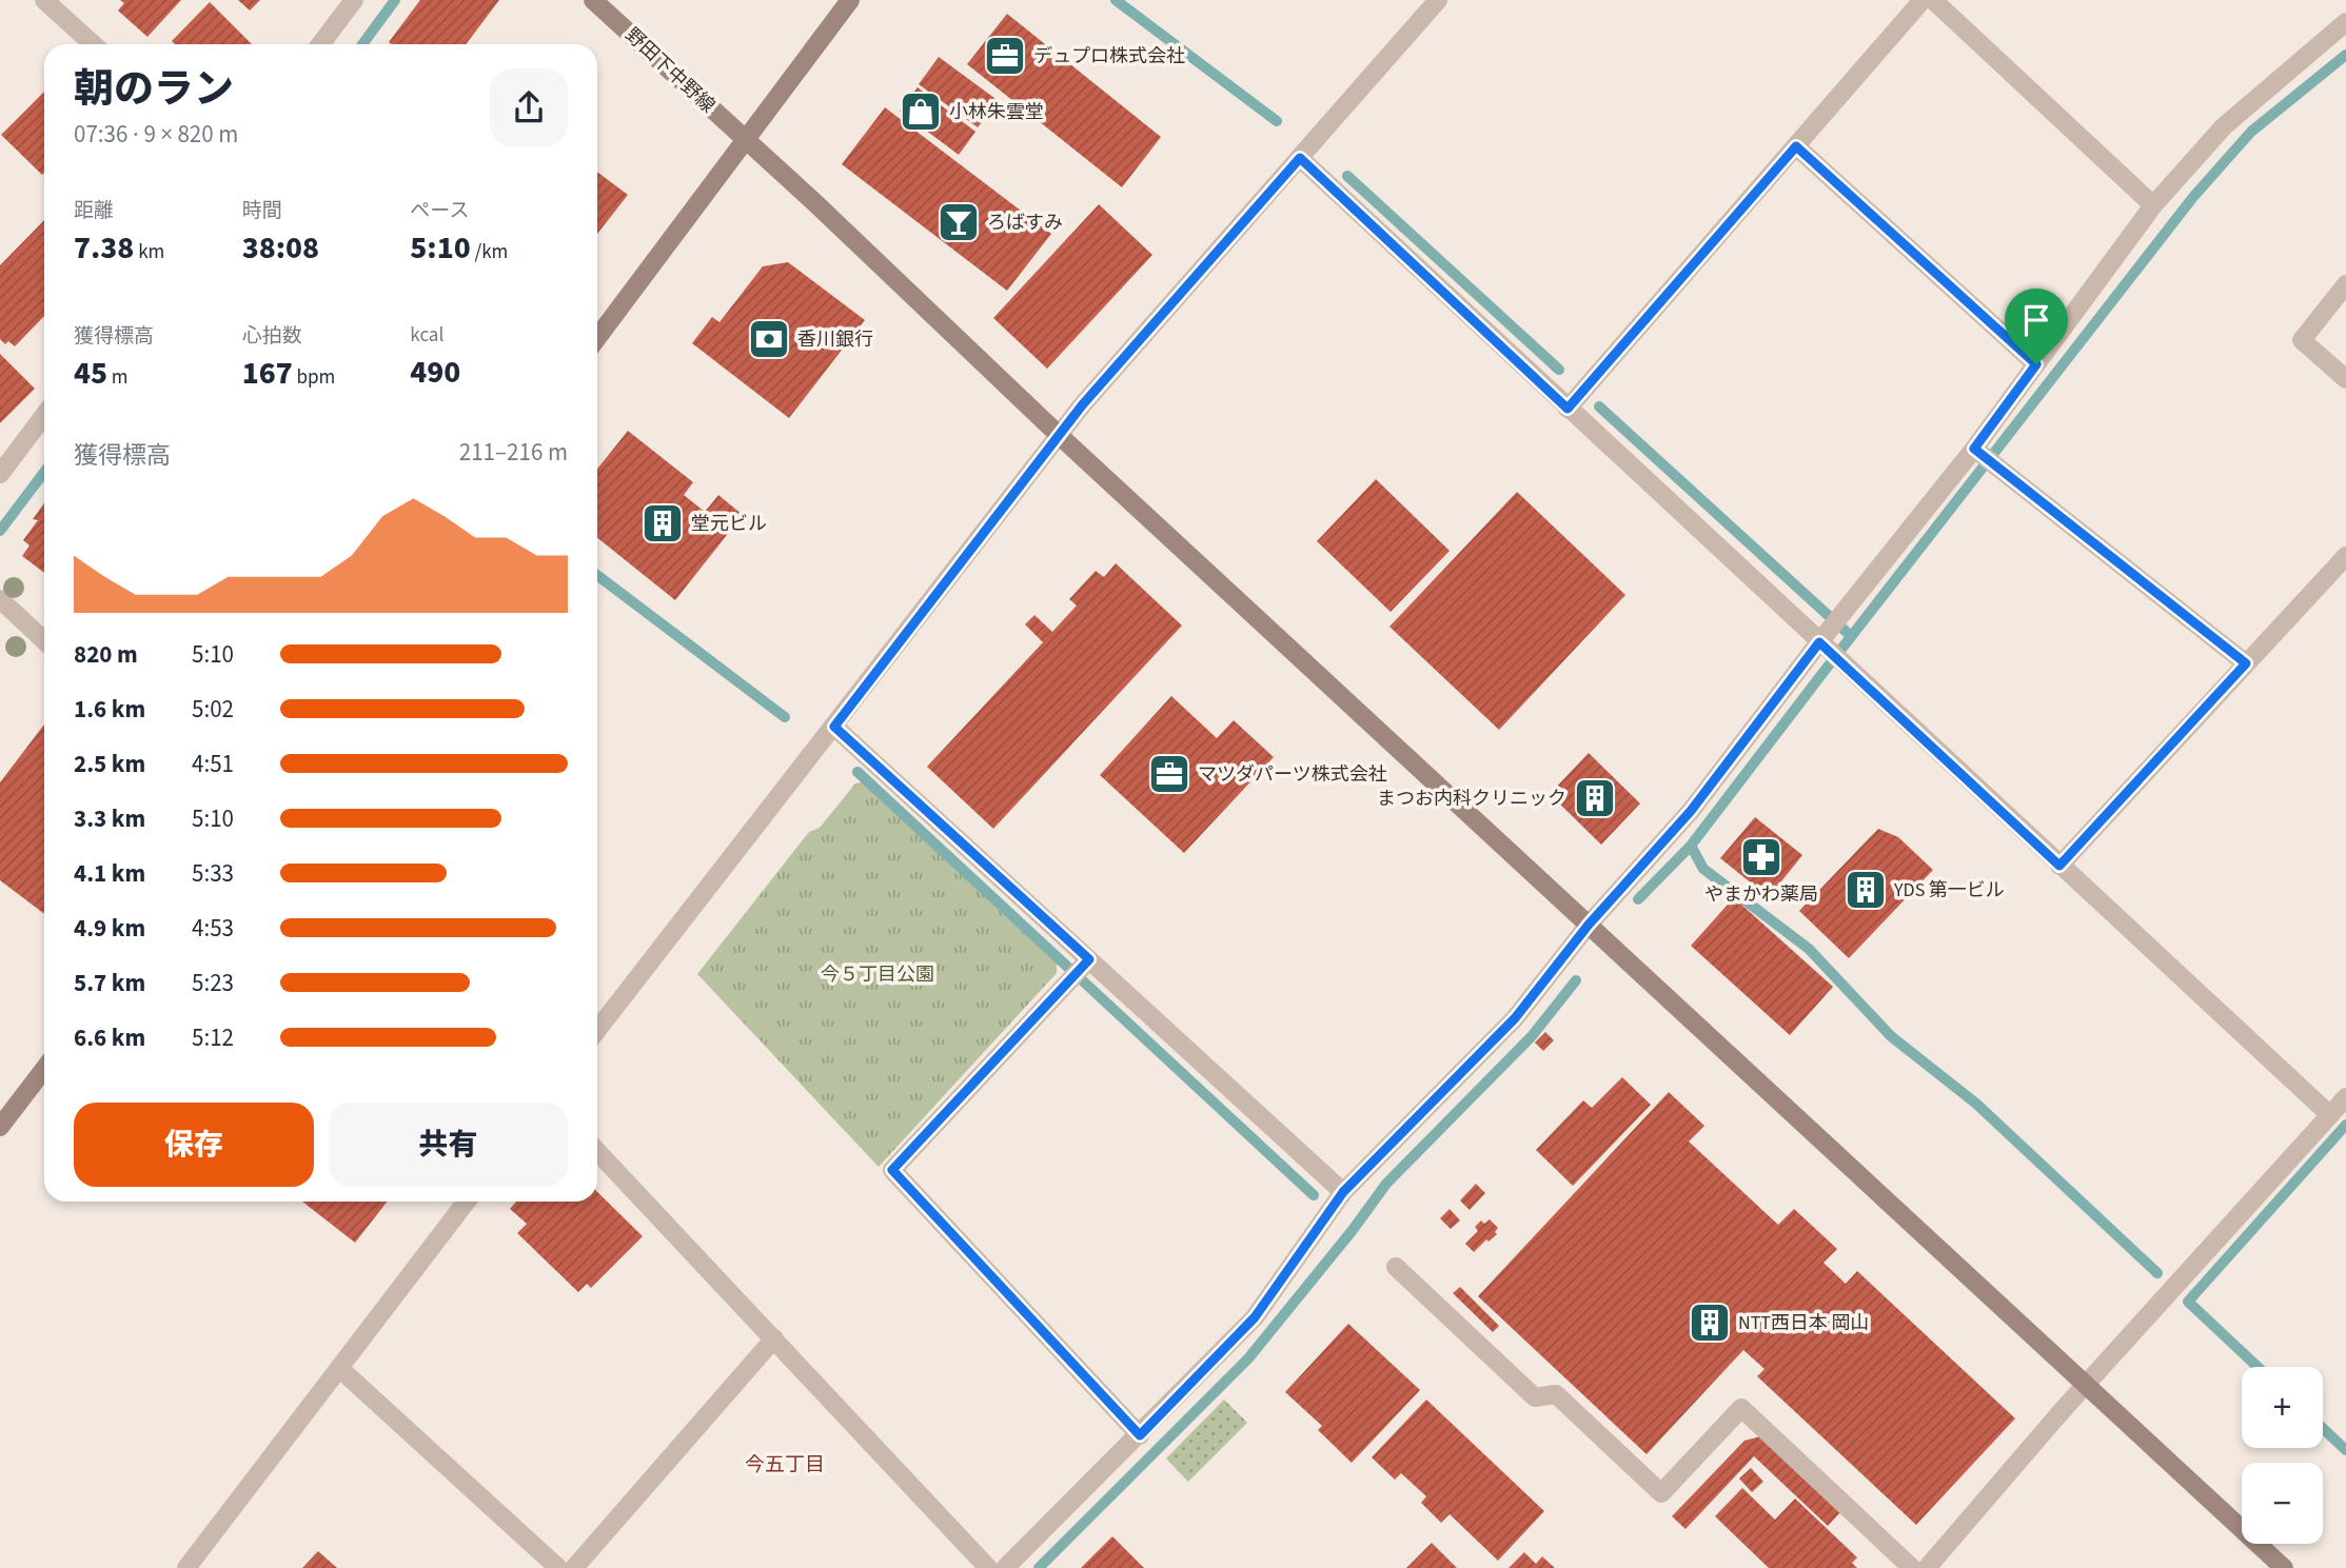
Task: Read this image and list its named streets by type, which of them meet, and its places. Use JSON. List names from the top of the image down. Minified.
{"streets":{"street":["野田下中野線"]},"districts":["今五丁目"],"parks":["今５丁目公園"],"places":{"office":["デュプロ株式会社","マツダパーツ株式会社"],"shop":["小林朱雲堂"],"bar":["ろばすみ"],"bank":["香川銀行"],"building":["堂元ビル","まつお内科クリニック","YDS 第一ビル","NTT西日本 岡山"],"pharmacy":["やまかわ薬局"]},"page":{"heading":["朝のラン","07:36 · 9 × 820 m"],"stats":[["距離","7.38 km"],["時間","38:08"],["ペース","5:10 /km"],["獲得標高","45 m"],["心拍数","167 bpm"],["kcal","490"]],"chart":["獲得標高","211–216 m"],"list":[{"name":"820 m","note":"5:10"},{"name":"1.6 km","note":"5:02"},{"name":"2.5 km","note":"4:51"},{"name":"3.3 km","note":"5:10"},{"name":"4.1 km","note":"5:33"},{"name":"4.9 km","note":"4:53"},{"name":"5.7 km","note":"5:23"},{"name":"6.6 km","note":"5:12"}],"buttons":["保存","共有"],"map_buttons":["+","−"]}}
